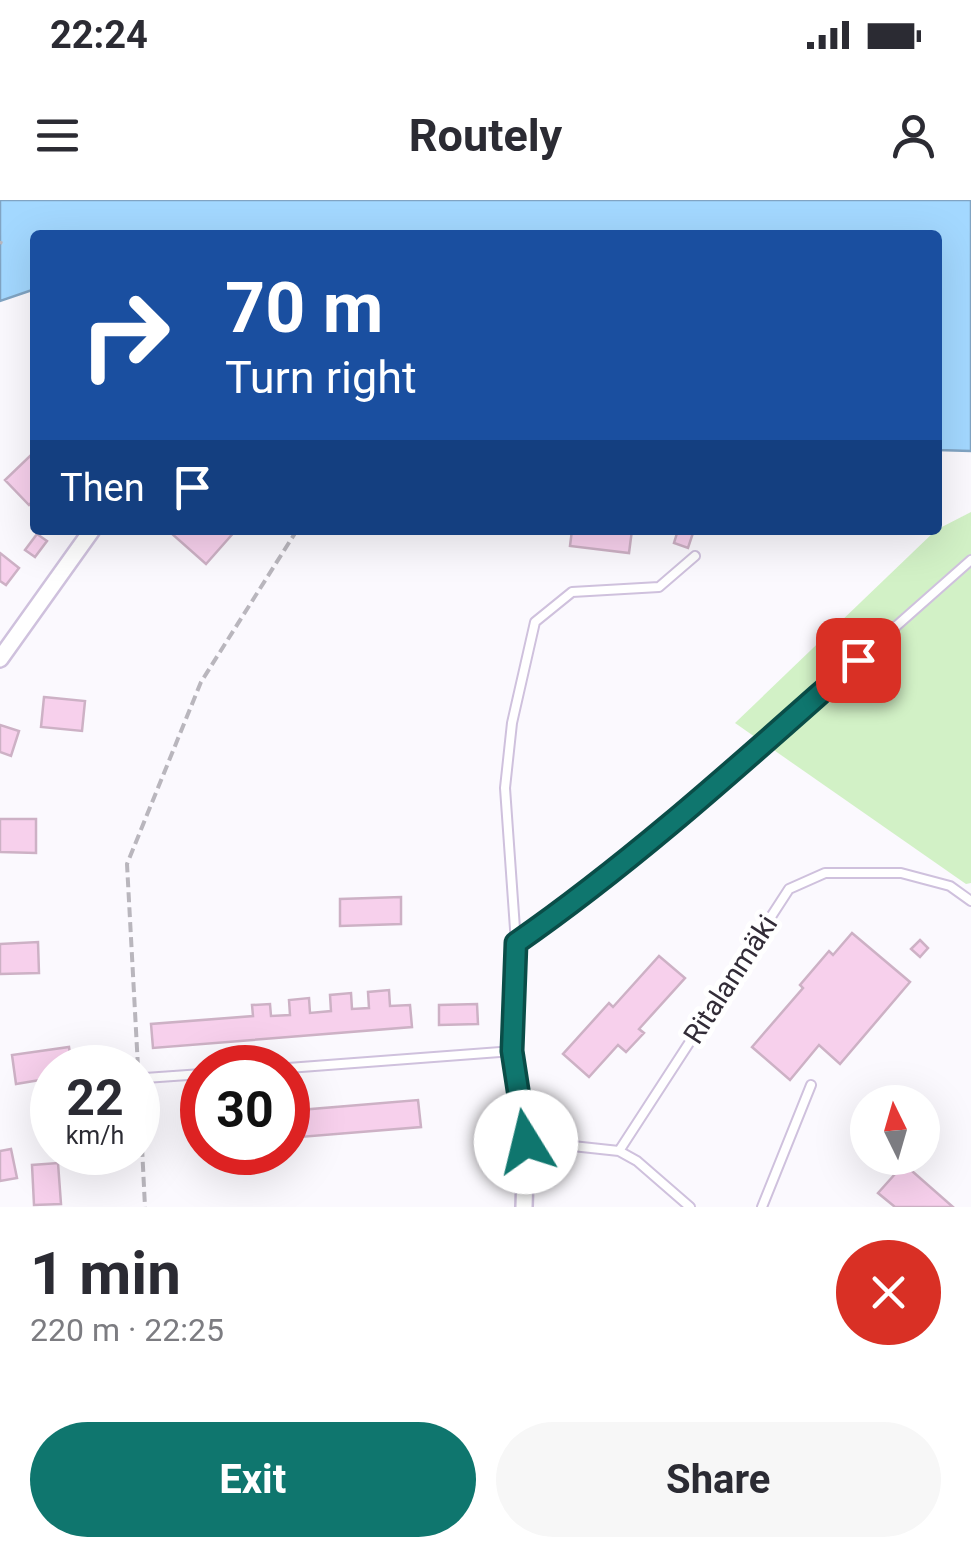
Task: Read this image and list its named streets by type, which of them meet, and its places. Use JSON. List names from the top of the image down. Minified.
{"streets":{"lane":["Ritalanmäki"]},"north":"top","page":{"status":"22:24","header":"Routely","turn":["70 m","Turn right"],"then":"Then","speed":"22 km/h","limit":"30","heading":["1 min","220 m · 22:25"],"buttons":["Exit","Share"]}}
